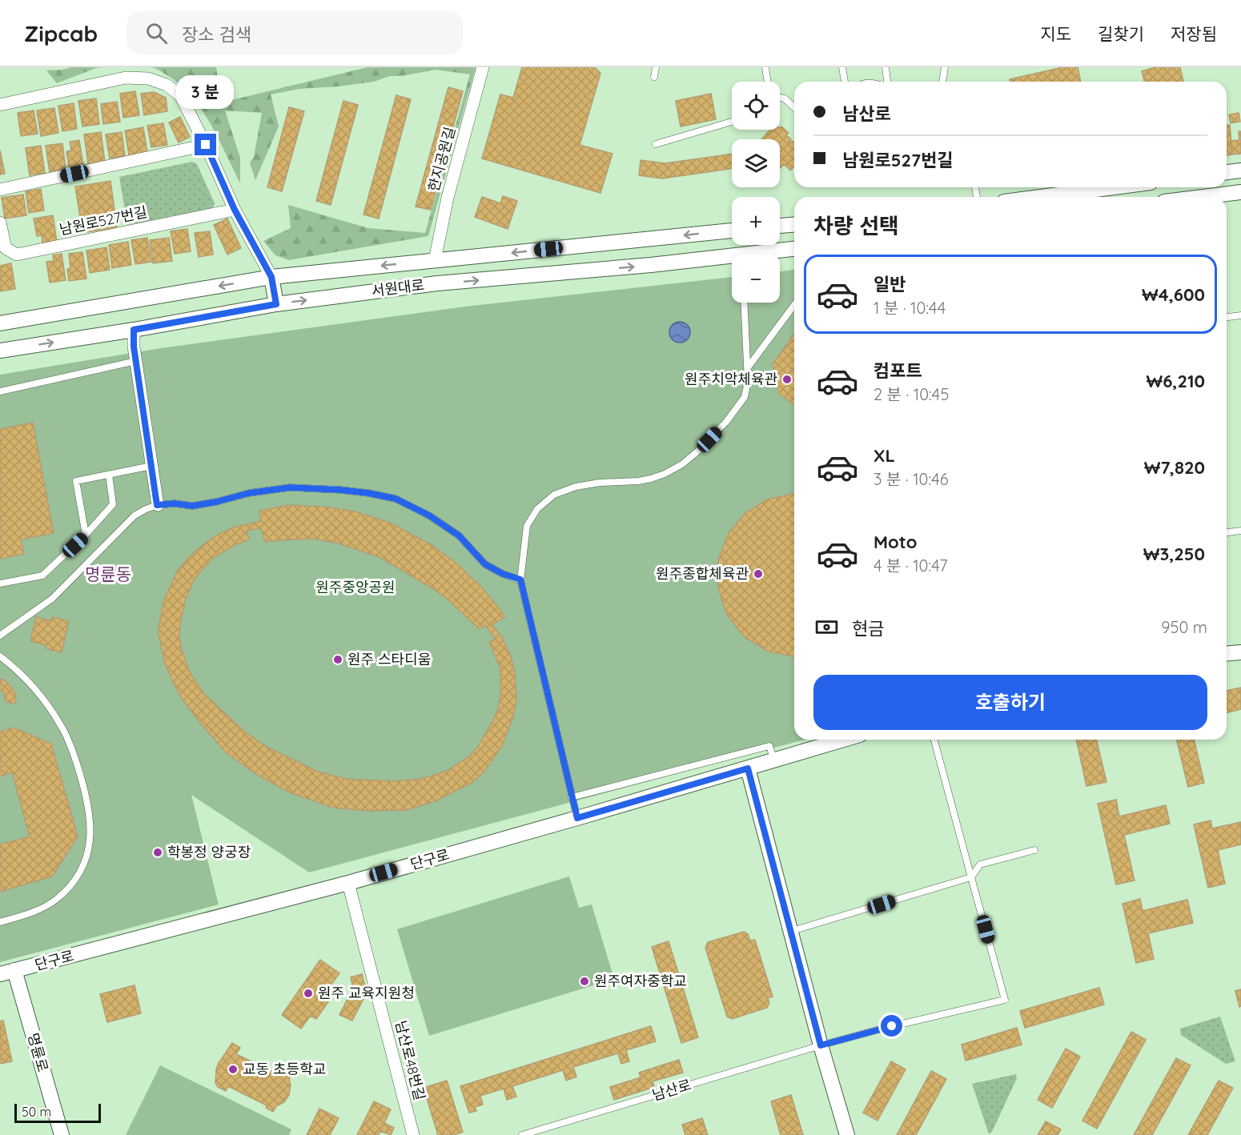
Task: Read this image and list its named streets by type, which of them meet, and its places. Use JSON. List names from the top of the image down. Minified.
{"streets":{"street":["한지공원길","남원로527번길","서원대로","단구로","명륜로","남산로48번길"],"lane":["남산로"]},"crossings":[["한지공원길","서원대로"],["단구로","명륜로"],["단구로","남산로48번길"]],"districts":["명륜동"],"parks":["원주중앙공원"],"places":["원주치악체육관","원주종합체육관","원주 스타디움","학봉정 양궁장","원주여자중학교","원주 교육지원청","교동 초등학교"],"scale_bar":"50 m","page":{"header":"Zipcab","search":"장소 검색","nav":["지도","길찾기","저장됨"],"bubble":"3 분","map_buttons":["+","−"],"banner":["남산로","남원로527번길"],"heading":"차량 선택","list":[{"name":"일반","note":"1 분 · 10:44","value":"₩4,600"},{"name":"컴포트","note":"2 분 · 10:45","value":"₩6,210"},{"name":"XL","note":"3 분 · 10:46","value":"₩7,820"},{"name":"Moto","note":"4 분 · 10:47","value":"₩3,250"}],"pay":["현금","950 m"],"buttons":"호출하기","scale":"50 m"}}
